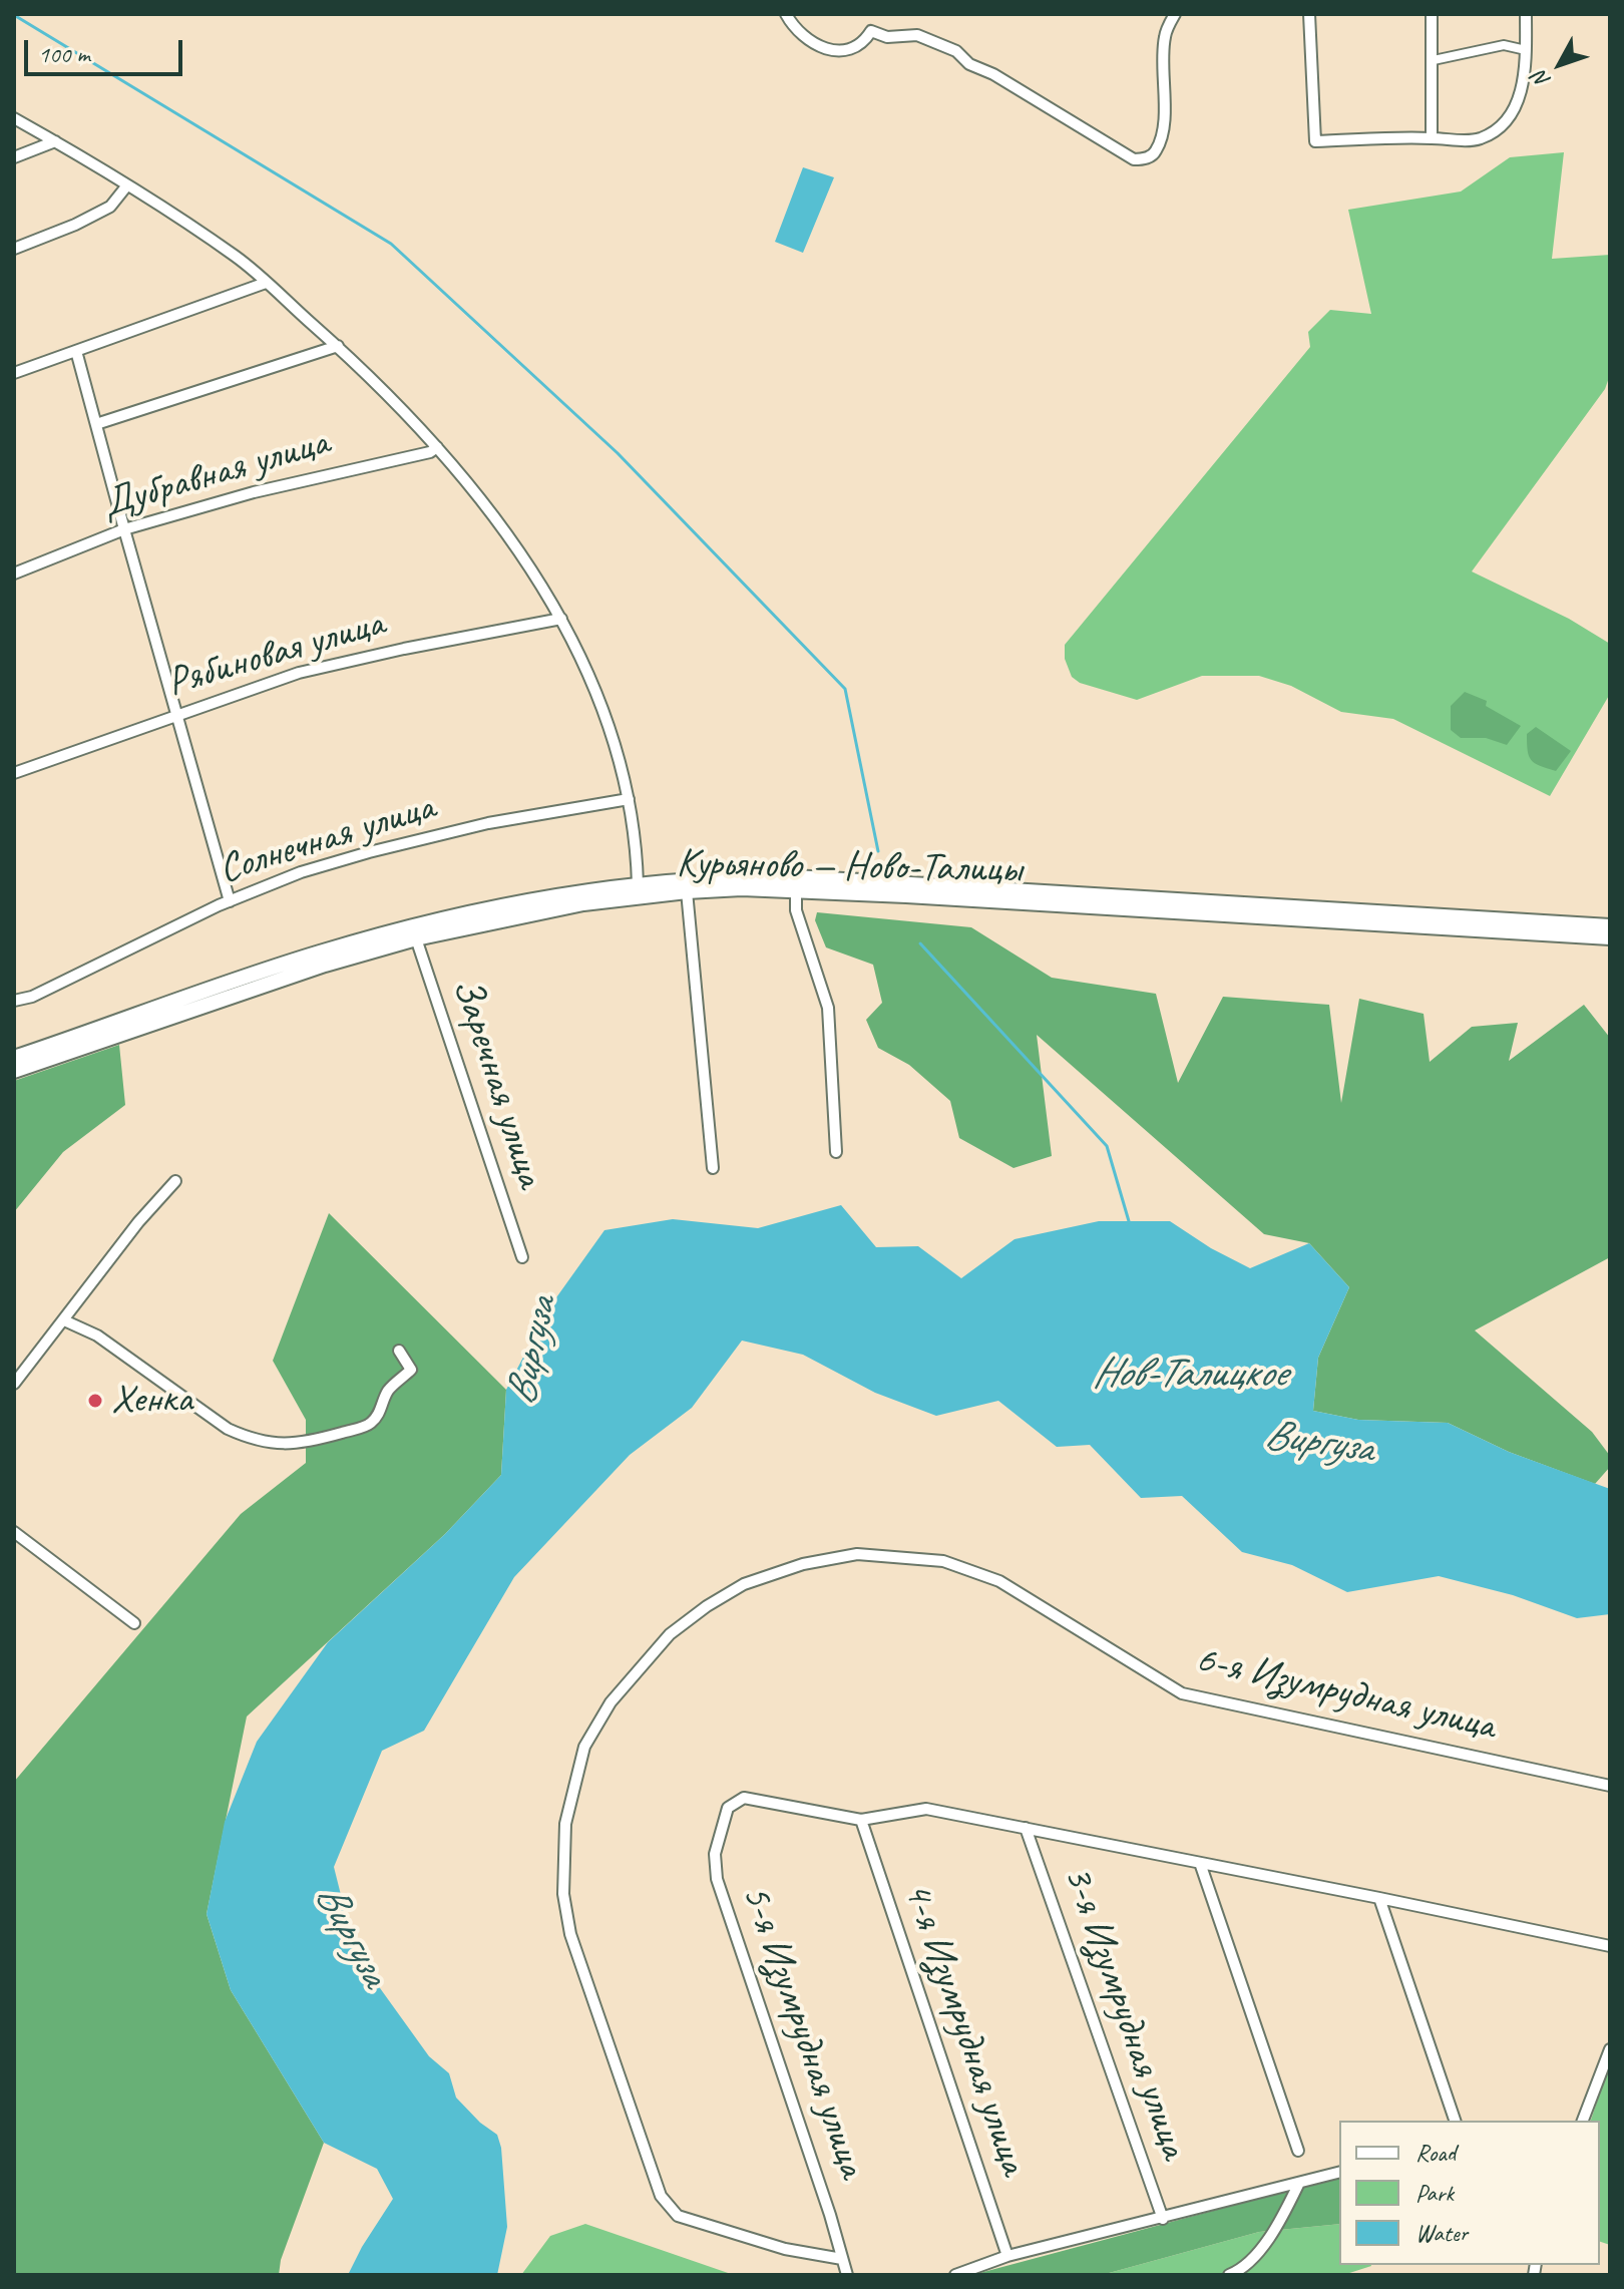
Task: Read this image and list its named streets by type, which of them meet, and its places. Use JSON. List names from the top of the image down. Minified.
{"streets":{"main road":["Курьяново — Ново-Талицы"],"street":["Дубравная улица","Рябиновая улица","Солнечная улица","Заречная улица","6-я Изумрудная улица","3-я Изумрудная улица","4-я Изумрудная улица","5-я Изумрудная улица"]},"crossings":[["Курьяново — Ново-Талицы","Заречная улица"],["6-я Изумрудная улица","5-я Изумрудная улица"],["4-я Изумрудная улица","5-я Изумрудная улица"]],"water":["Виргуза","Нов-Талицкое"],"places":["Хенка"],"legend":["Road","Park","Water"],"scale_bar":"100 m","north":"bottom left"}
